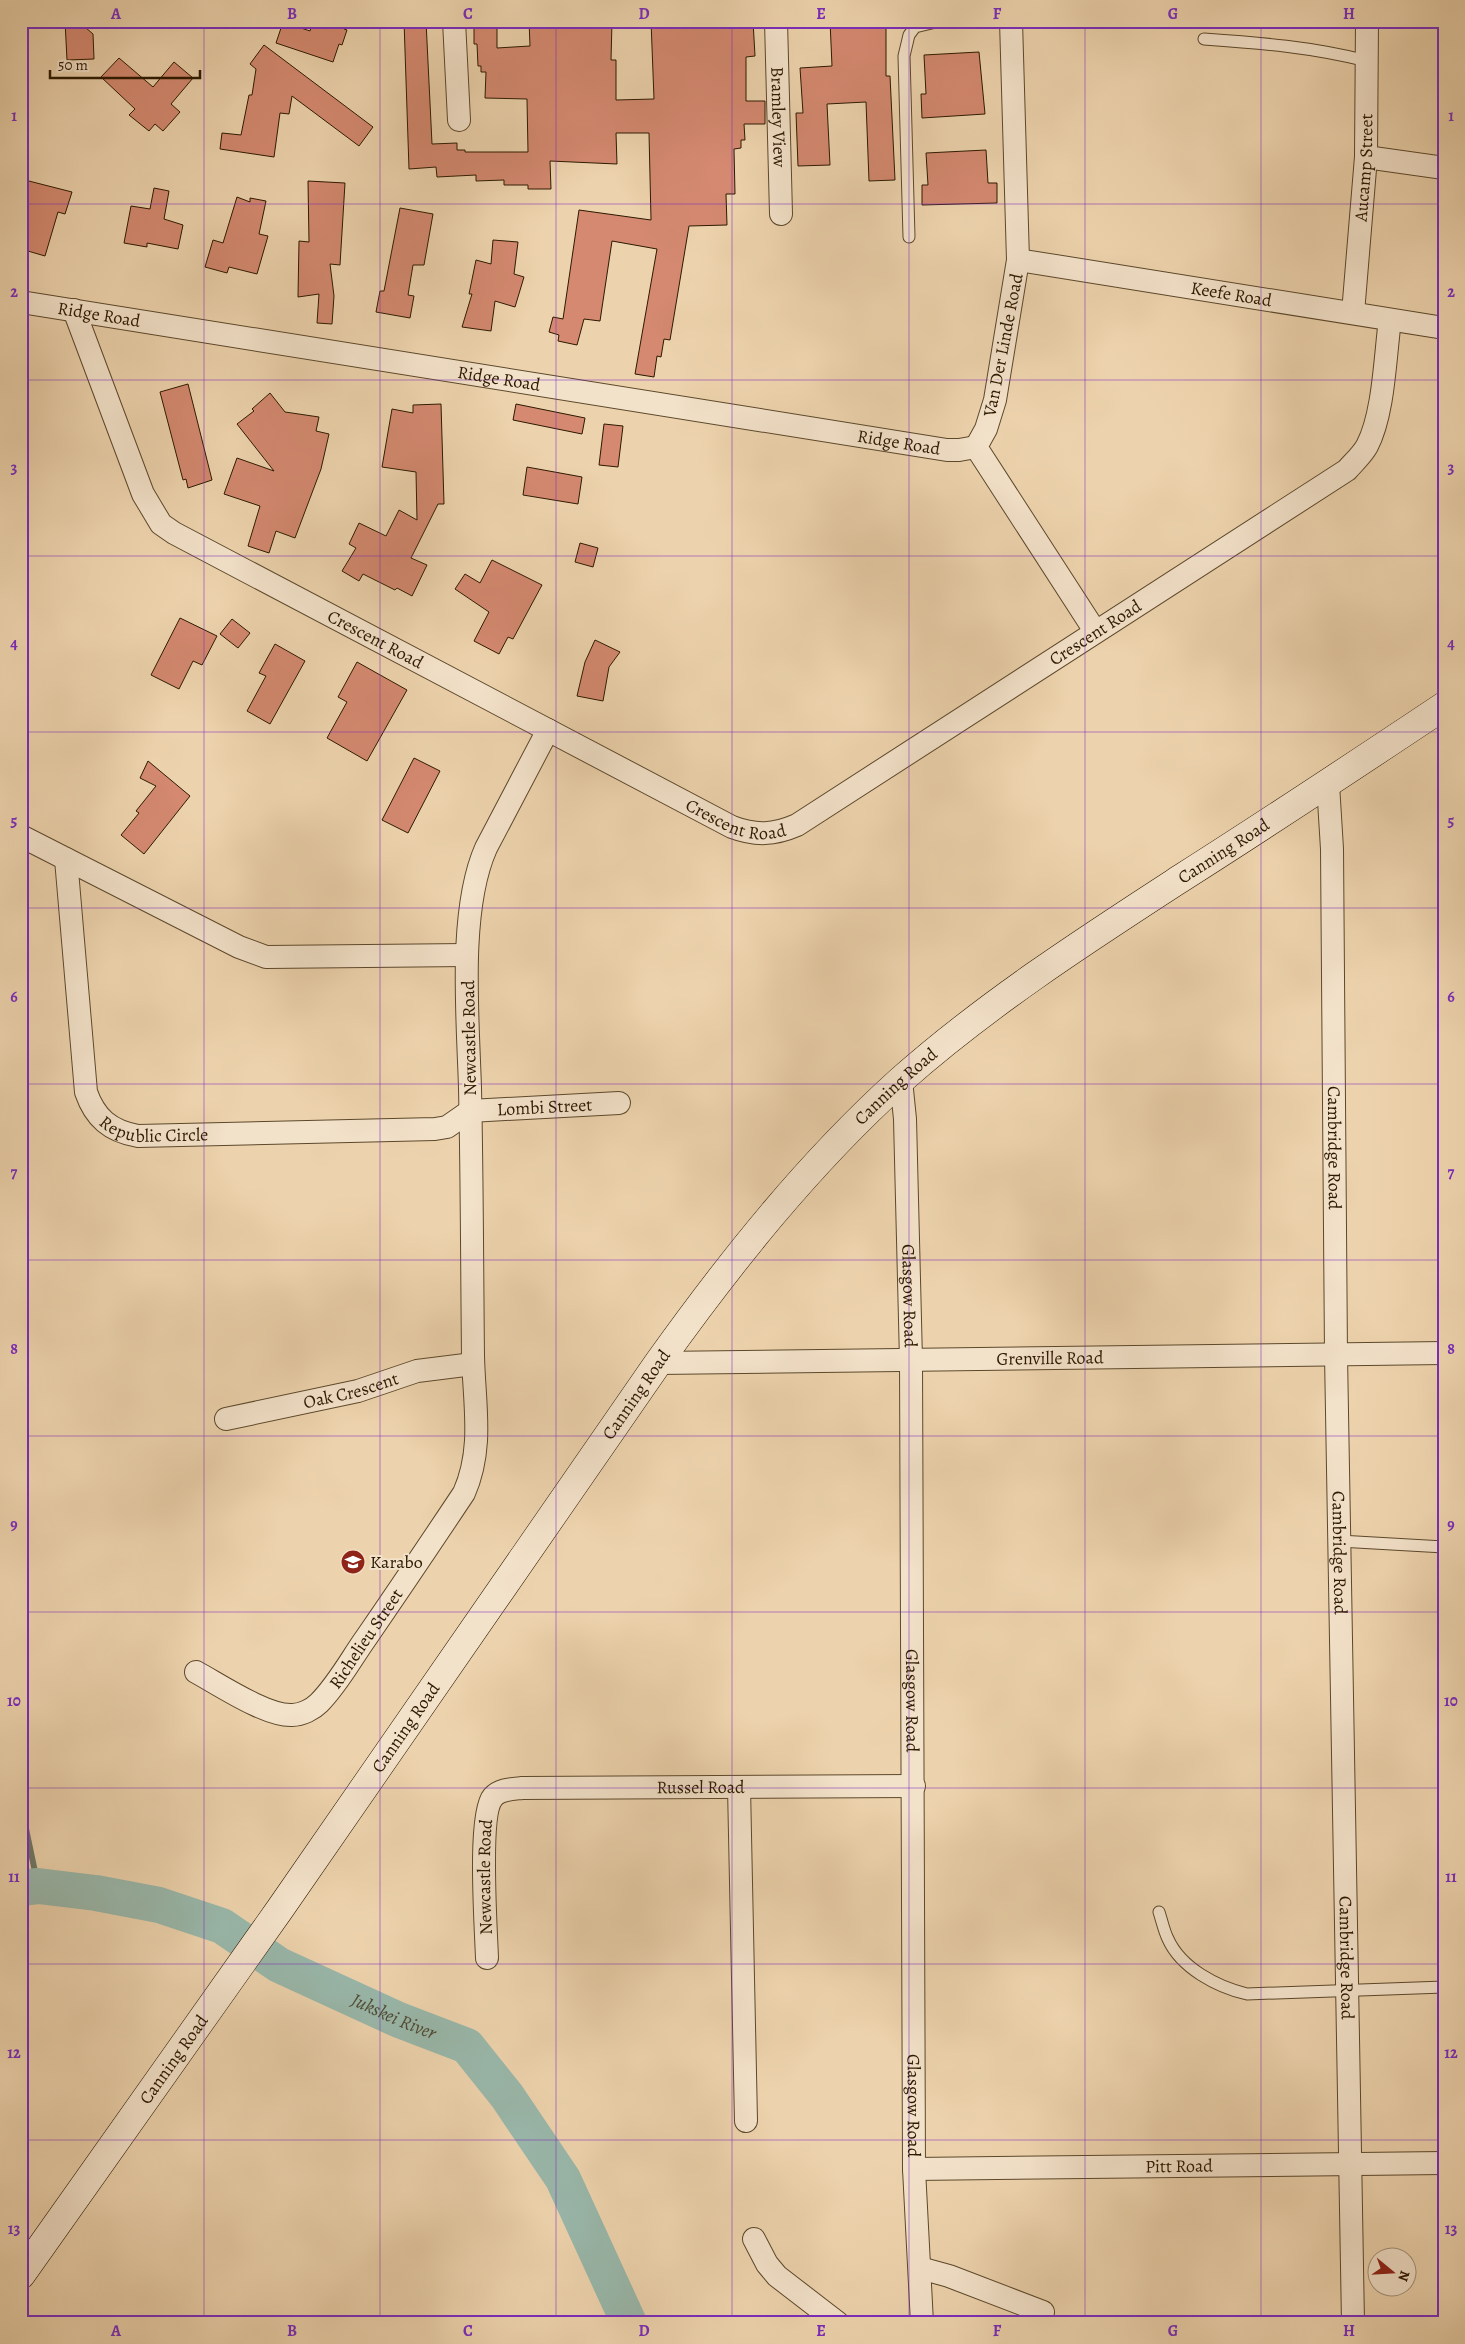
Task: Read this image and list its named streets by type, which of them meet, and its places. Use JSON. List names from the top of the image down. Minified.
{"streets":{"main road":["Canning Road"],"street":["Bramley View","Aucamp Street","Keefe Road","Ridge Road","Van Der Linde Road","Crescent Road","Newcastle Road","Lombi Street","Republic Circle","Cambridge Road","Glasgow Road","Grenville Road","Oak Crescent","Richelieu Street","Russel Road","Pitt Road"]},"crossings":[["Aucamp Street","Keefe Road"],["Keefe Road","Van Der Linde Road"],["Keefe Road","Crescent Road"],["Ridge Road","Van Der Linde Road"],["Ridge Road","Crescent Road"],["Crescent Road","Newcastle Road"],["Canning Road","Cambridge Road"],["Canning Road","Glasgow Road"],["Canning Road","Grenville Road"],["Newcastle Road","Lombi Street"],["Newcastle Road","Republic Circle"],["Newcastle Road","Oak Crescent"],["Newcastle Road","Richelieu Street"],["Newcastle Road","Russel Road"],["Lombi Street","Republic Circle"],["Cambridge Road","Grenville Road"],["Cambridge Road","Pitt Road"],["Glasgow Road","Grenville Road"],["Glasgow Road","Russel Road"],["Glasgow Road","Pitt Road"],["Oak Crescent","Richelieu Street"]],"water":["Jukskei River"],"places":{"school or university":["Karabo"]},"scale_bar":"50 m","north":"right","grid":{"columns":["A","B","C","D","E","F","G","H"],"rows":["1","2","3","4","5","6","7","8","9","10","11","12","13"]}}
